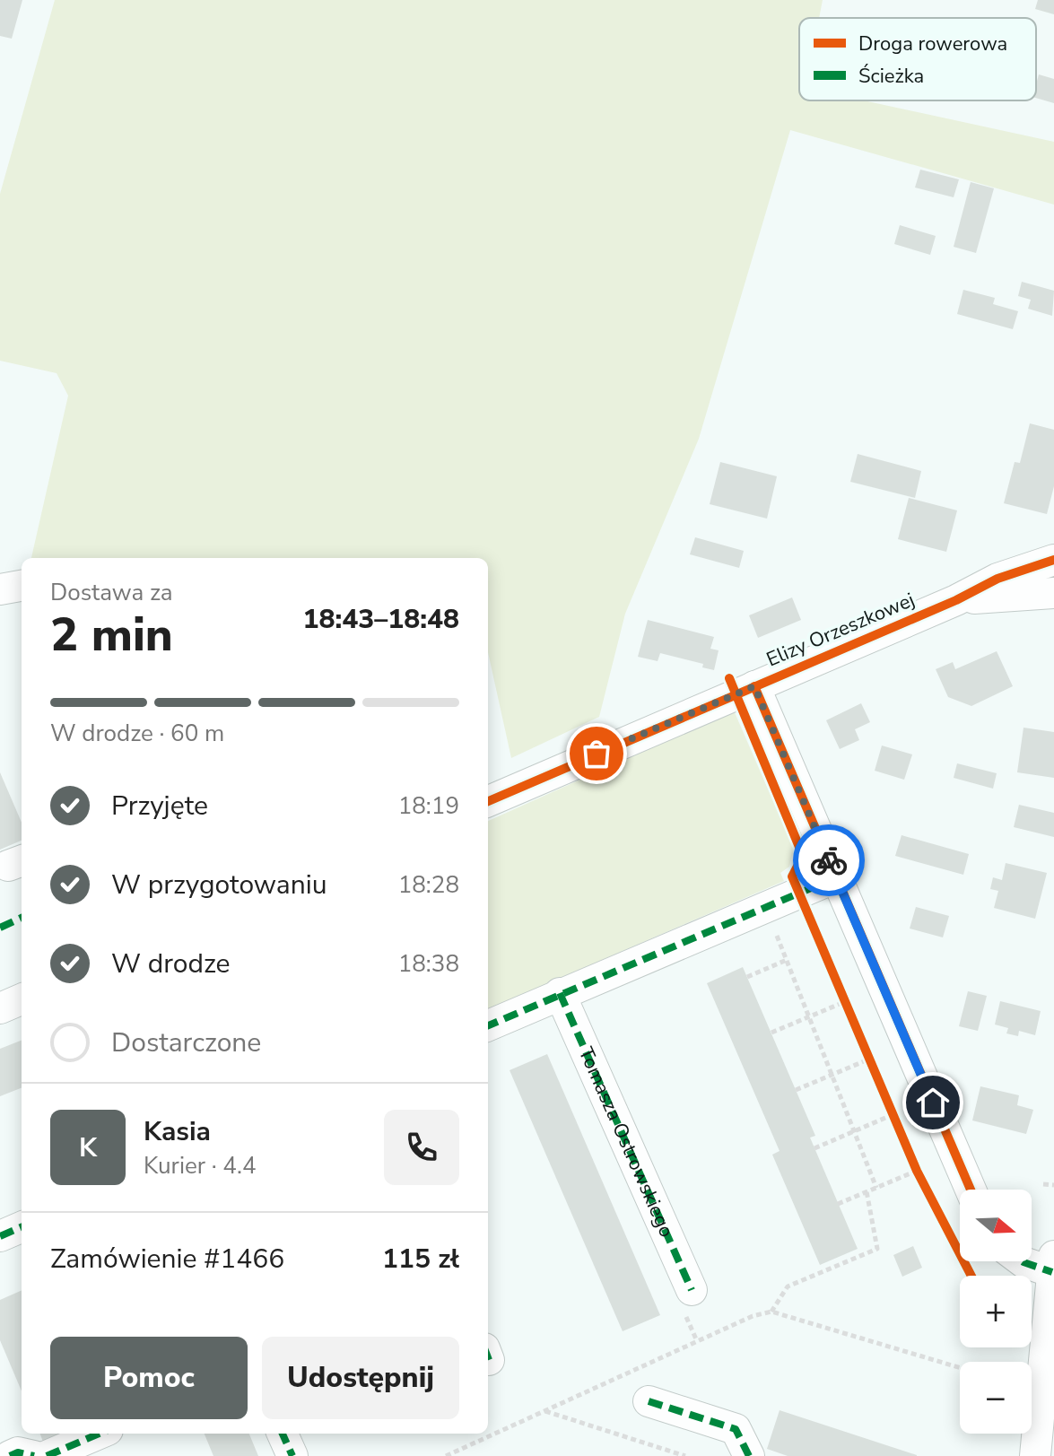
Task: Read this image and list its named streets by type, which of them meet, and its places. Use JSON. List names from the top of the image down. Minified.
{"streets":{"street":["Elizy Orzeszkowej","Tomasza Ostrowskiego"]},"legend":["Droga rowerowa","Ścieżka"],"north":"right","page":{"heading":["2 min","Dostawa za","18:43–18:48"],"panel":["Kasia","Kurier · 4.4","Zamówienie #1466","115 zł"],"bar":"W drodze · 60 m","list":[["Przyjęte","18:19"],["W przygotowaniu","18:28"],["W drodze","18:38"],"Dostarczone"],"round":"K","map_buttons":["+","−"],"buttons":["Pomoc","Udostępnij"]}}
